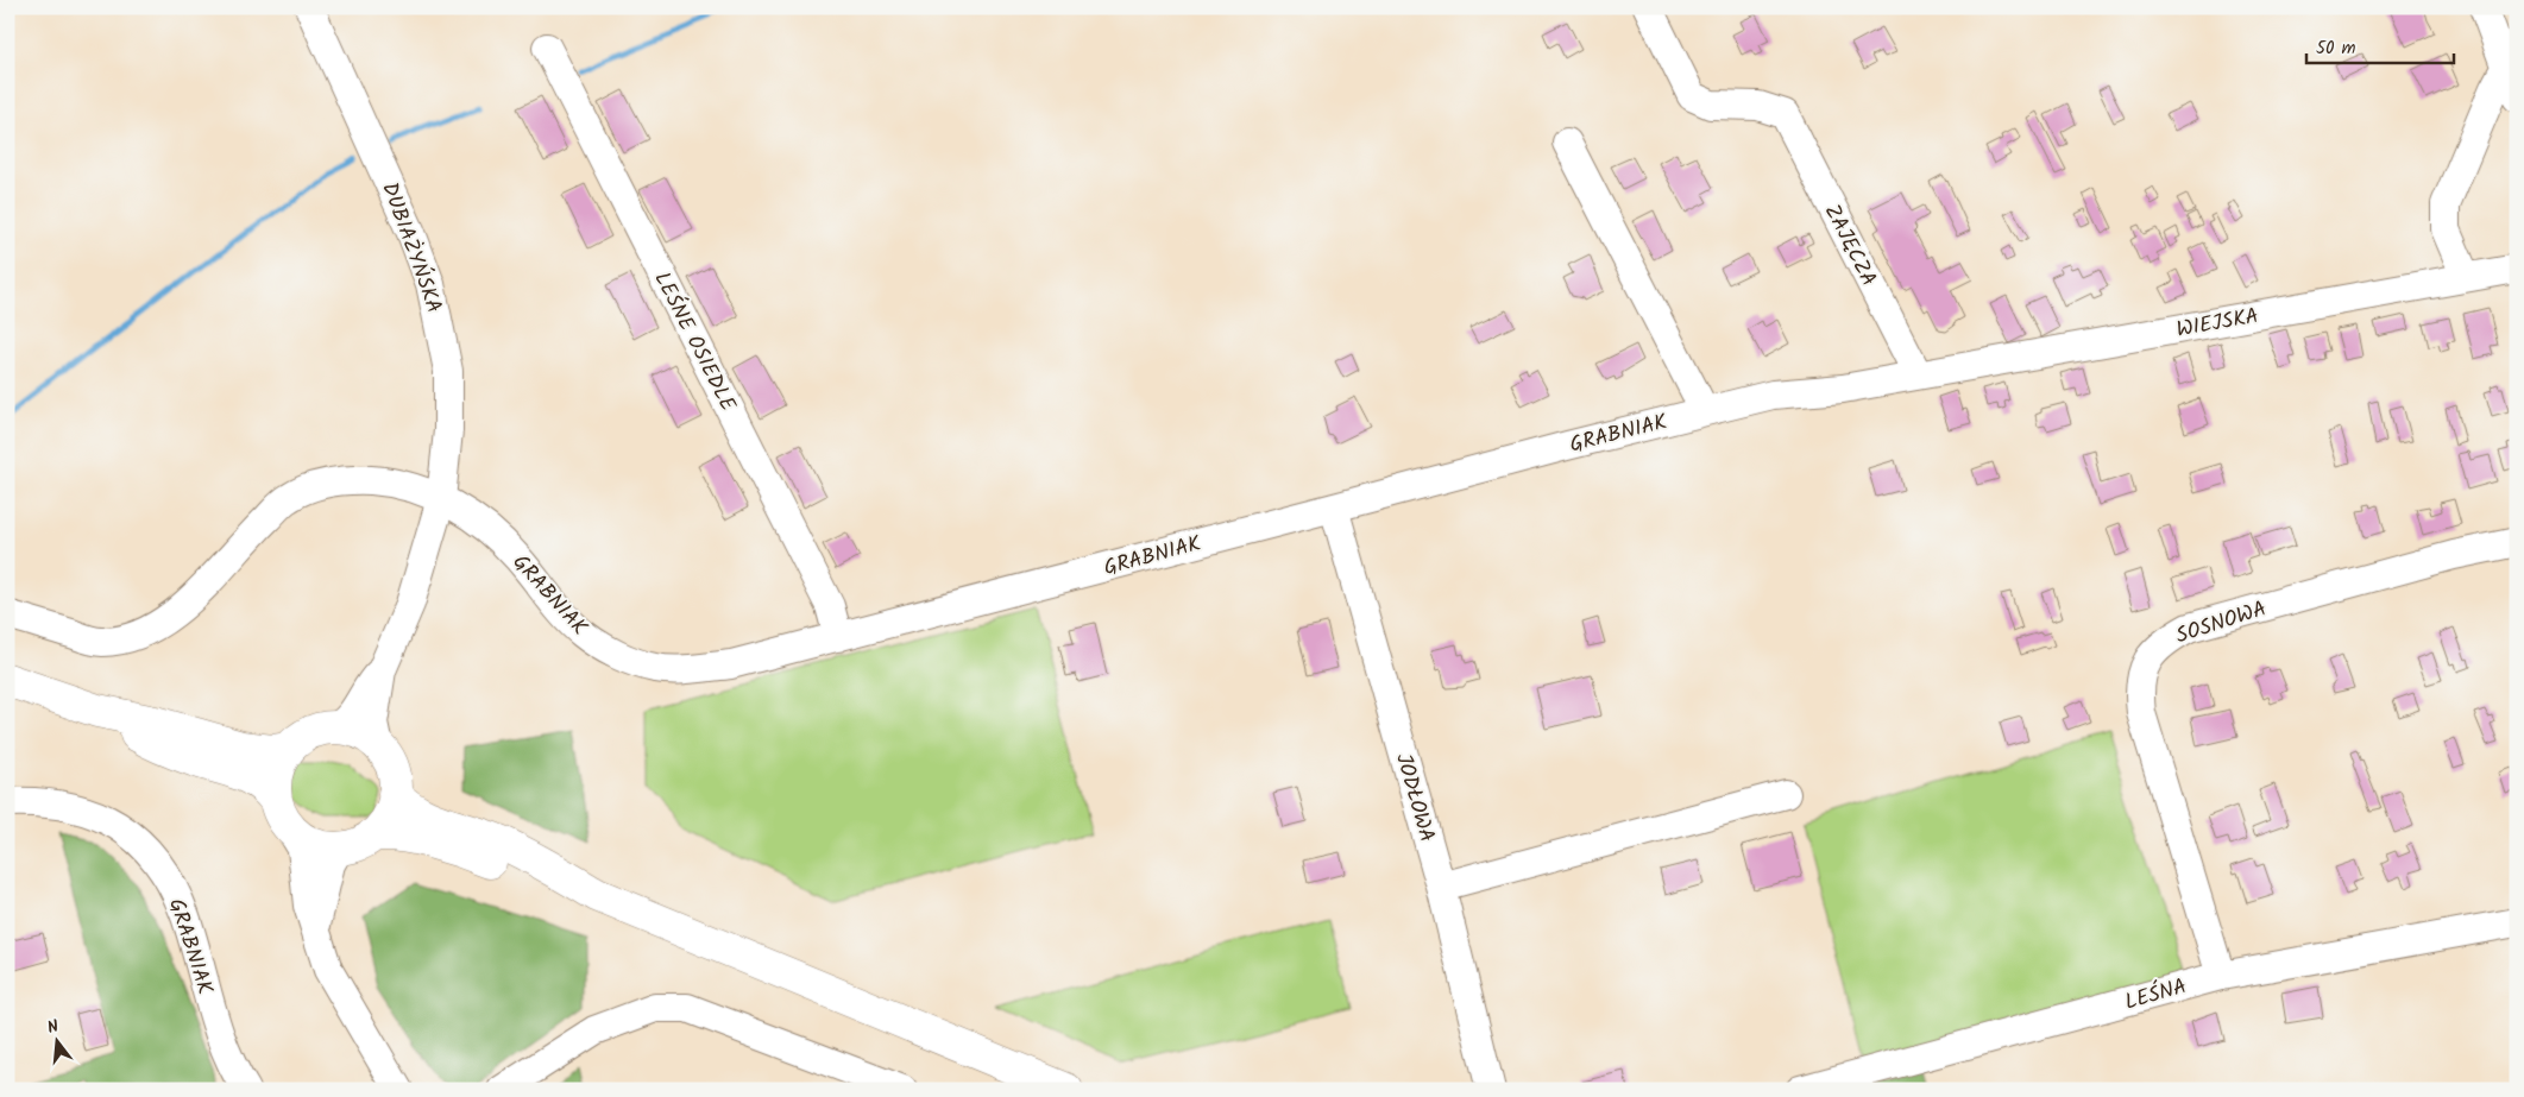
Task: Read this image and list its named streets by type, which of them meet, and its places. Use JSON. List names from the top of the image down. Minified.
{"streets":{"street":["ZAJĘCZA","DUBIAŻYŃSKA","WIEJSKA","LEŚNE OSIEDLE","GRABNIAK","SOSNOWA","JODŁOWA","LEŚNA"]},"crossings":[["ZAJĘCZA","WIEJSKA"],["ZAJĘCZA","GRABNIAK"],["DUBIAŻYŃSKA","GRABNIAK"],["WIEJSKA","GRABNIAK"],["LEŚNE OSIEDLE","GRABNIAK"],["GRABNIAK","JODŁOWA"],["SOSNOWA","LEŚNA"]],"scale_bar":"50 m","north":"top"}
